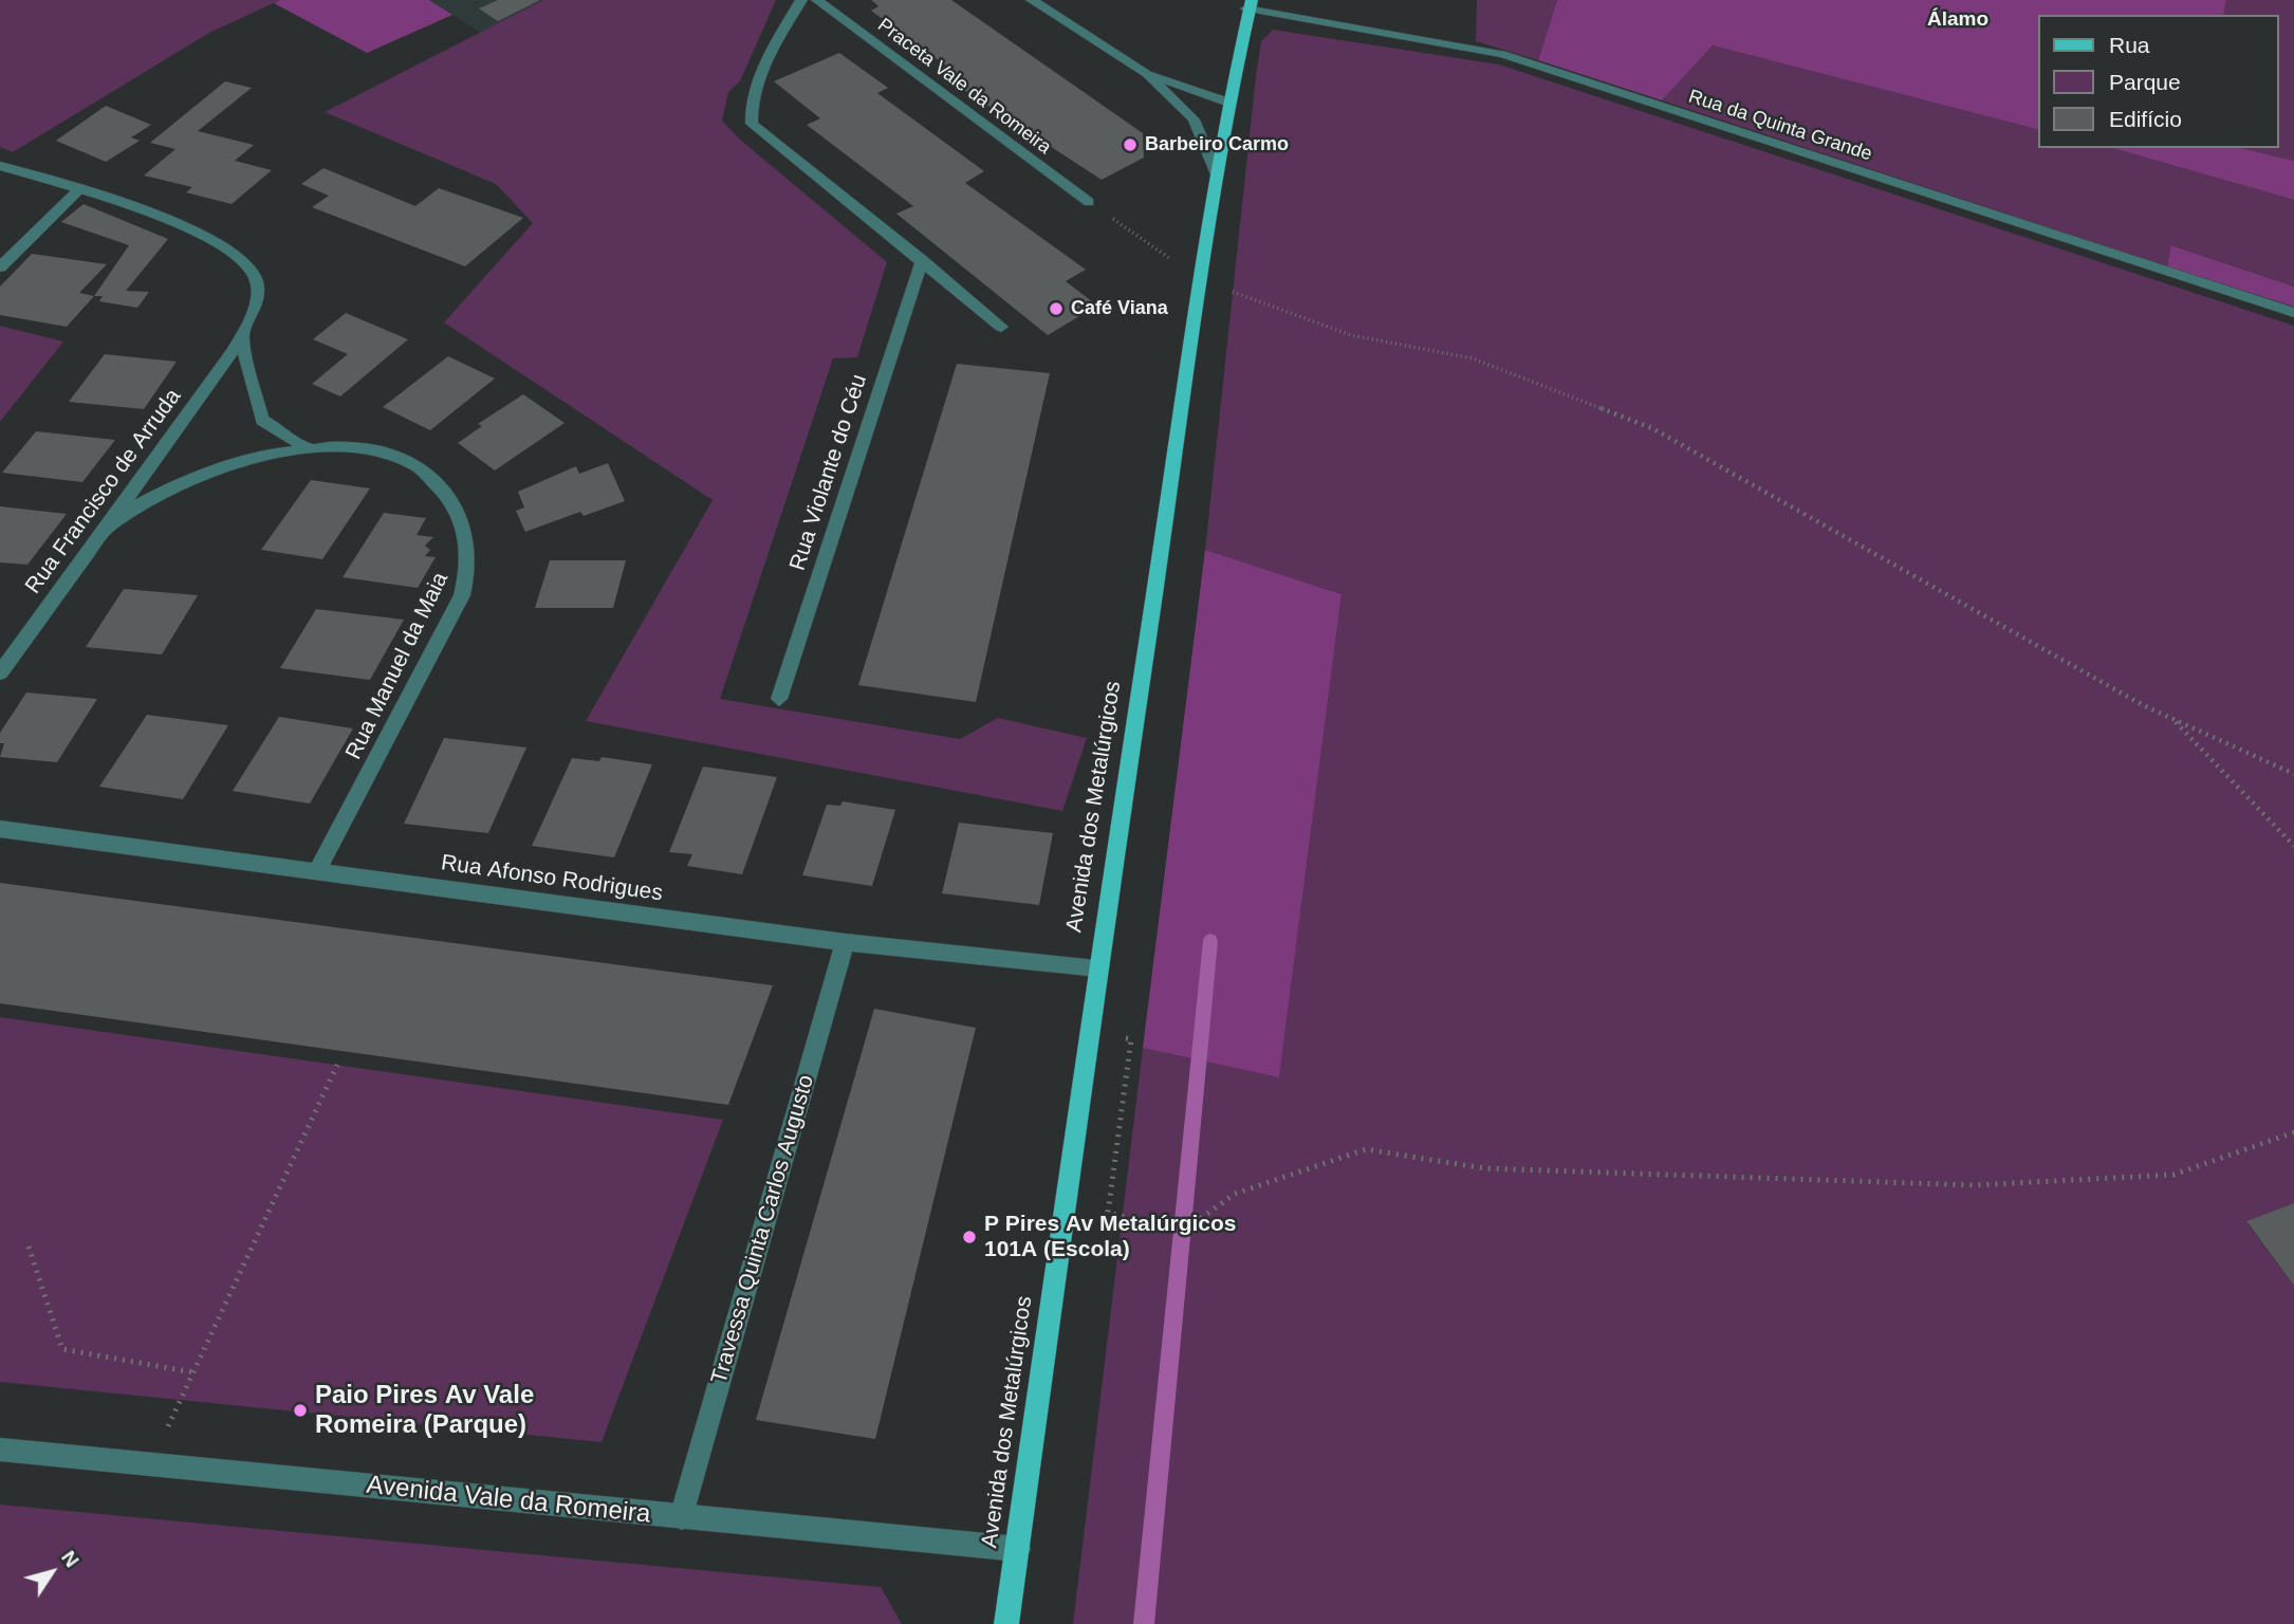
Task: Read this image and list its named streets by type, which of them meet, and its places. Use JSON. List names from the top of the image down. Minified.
{"streets":{"main road":["Avenida dos Metalúrgicos"],"street":["Praceta Vale da Romeira","Rua da Quinta Grande","Rua Violante do Céu","Rua Francisco de Arruda","Rua Manuel da Maia","Rua Afonso Rodrigues","Travessa Quinta Carlos Augusto","Avenida Vale da Romeira"]},"crossings":[["Rua da Quinta Grande","Avenida dos Metalúrgicos"],["Rua Francisco de Arruda","Rua Manuel da Maia"],["Rua Manuel da Maia","Rua Afonso Rodrigues"],["Avenida dos Metalúrgicos","Rua Afonso Rodrigues"],["Avenida dos Metalúrgicos","Avenida Vale da Romeira"],["Rua Afonso Rodrigues","Travessa Quinta Carlos Augusto"],["Travessa Quinta Carlos Augusto","Avenida Vale da Romeira"]],"districts":["Álamo"],"places":["Barbeiro Carmo","Café Viana","P Pires Av Metalúrgicos 101A (Escola)","Paio Pires Av Vale Romeira (Parque)"],"legend":["Rua","Parque","Edifício"],"north":"top right"}
